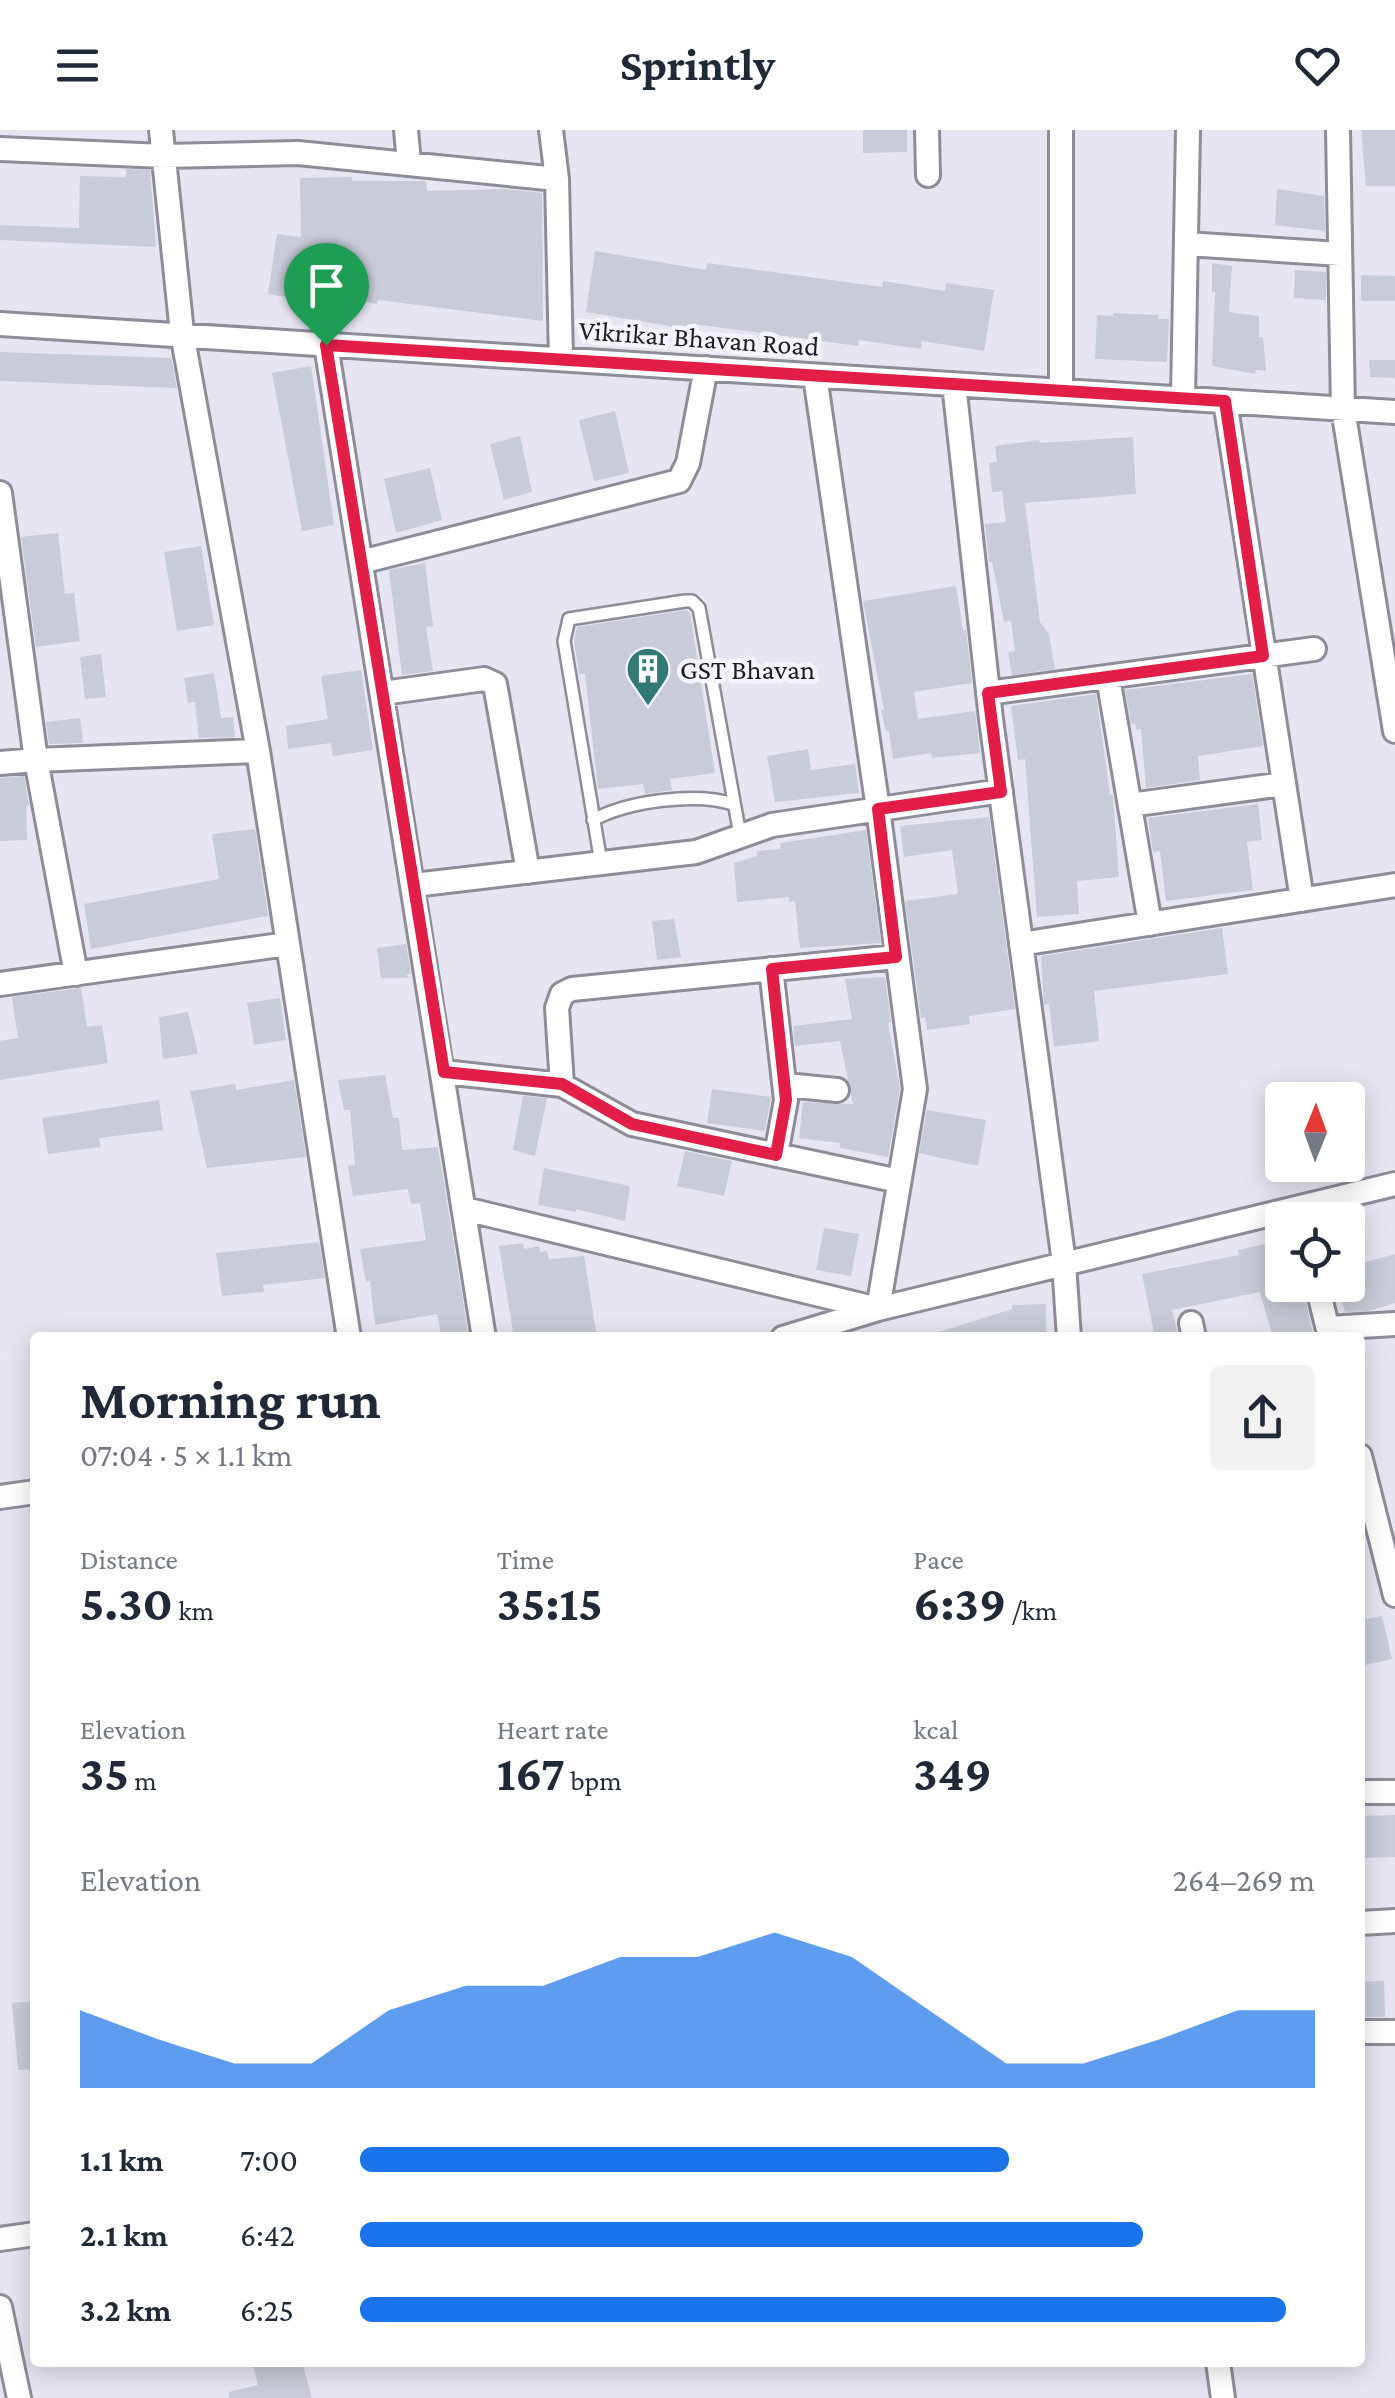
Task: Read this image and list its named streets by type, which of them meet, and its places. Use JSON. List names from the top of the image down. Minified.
{"streets":{"street":["Vikrikar Bhavan Road"]},"places":{"building":["GST Bhavan"]},"north":"top","page":{"header":"Sprintly","heading":["Morning run","07:04 · 5 × 1.1 km"],"stats":[["Distance","5.30 km"],["Time","35:15"],["Pace","6:39 /km"],["Elevation","35 m"],["Heart rate","167 bpm"],["kcal","349"]],"chart":["Elevation","264–269 m"],"list":[{"name":"1.1 km","note":"7:00"},{"name":"2.1 km","note":"6:42"},{"name":"3.2 km","note":"6:25"}]}}
